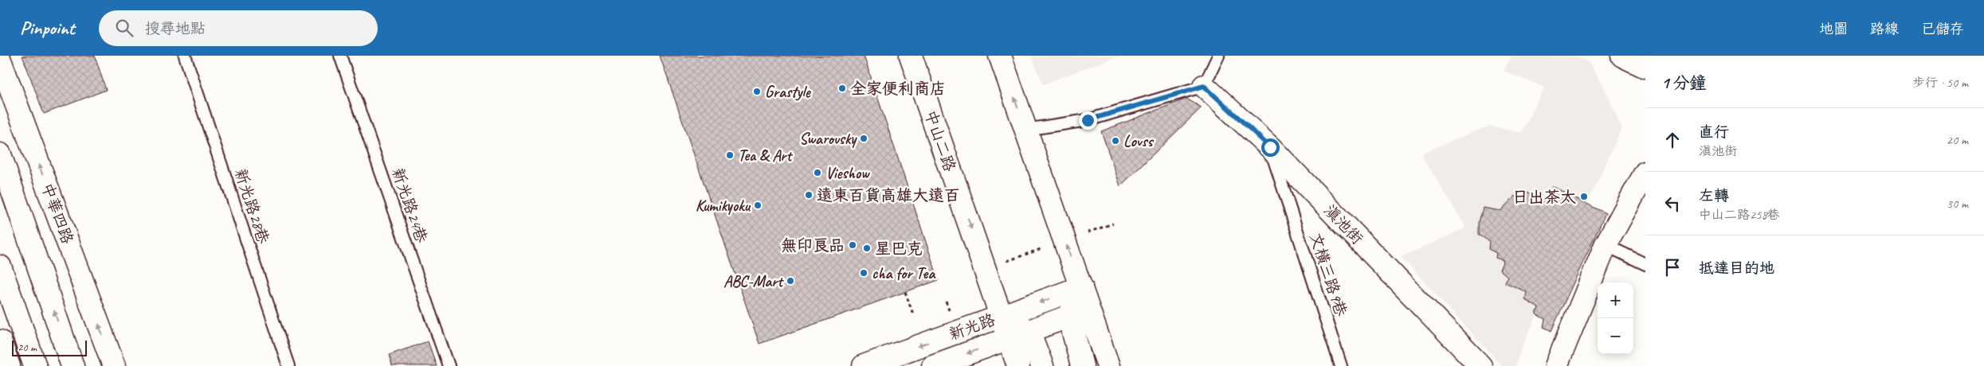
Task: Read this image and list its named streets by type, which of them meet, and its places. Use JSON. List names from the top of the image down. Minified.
{"streets":{"street":["中山二路","中華四路","滇池街","新光路"],"lane":["新光路24巷","新光路28巷","文橫三路9巷"]},"crossings":[["中山二路","新光路"],["滇池街","文橫三路9巷"]],"one_way":["新光路"],"places":["全家便利商店","Grastyle","Swarovsky","Lovss","Tea & Art","Vieshow","遠東百貨高雄大遠百","日出茶太","Kumikyoku","無印良品","星巴克","cha for Tea","ABC-Mart"],"scale_bar":"20 m","page":{"header":"Pinpoint","search":"搜尋地點","nav":["地圖","路線","已儲存"],"heading":["1 分鐘","步行 · 50 m"],"list":[["直行","滇池街","20 m"],["左轉","中山二路258巷","30 m"],"抵達目的地"],"map_buttons":["+","−"],"scale":"20 m"}}
